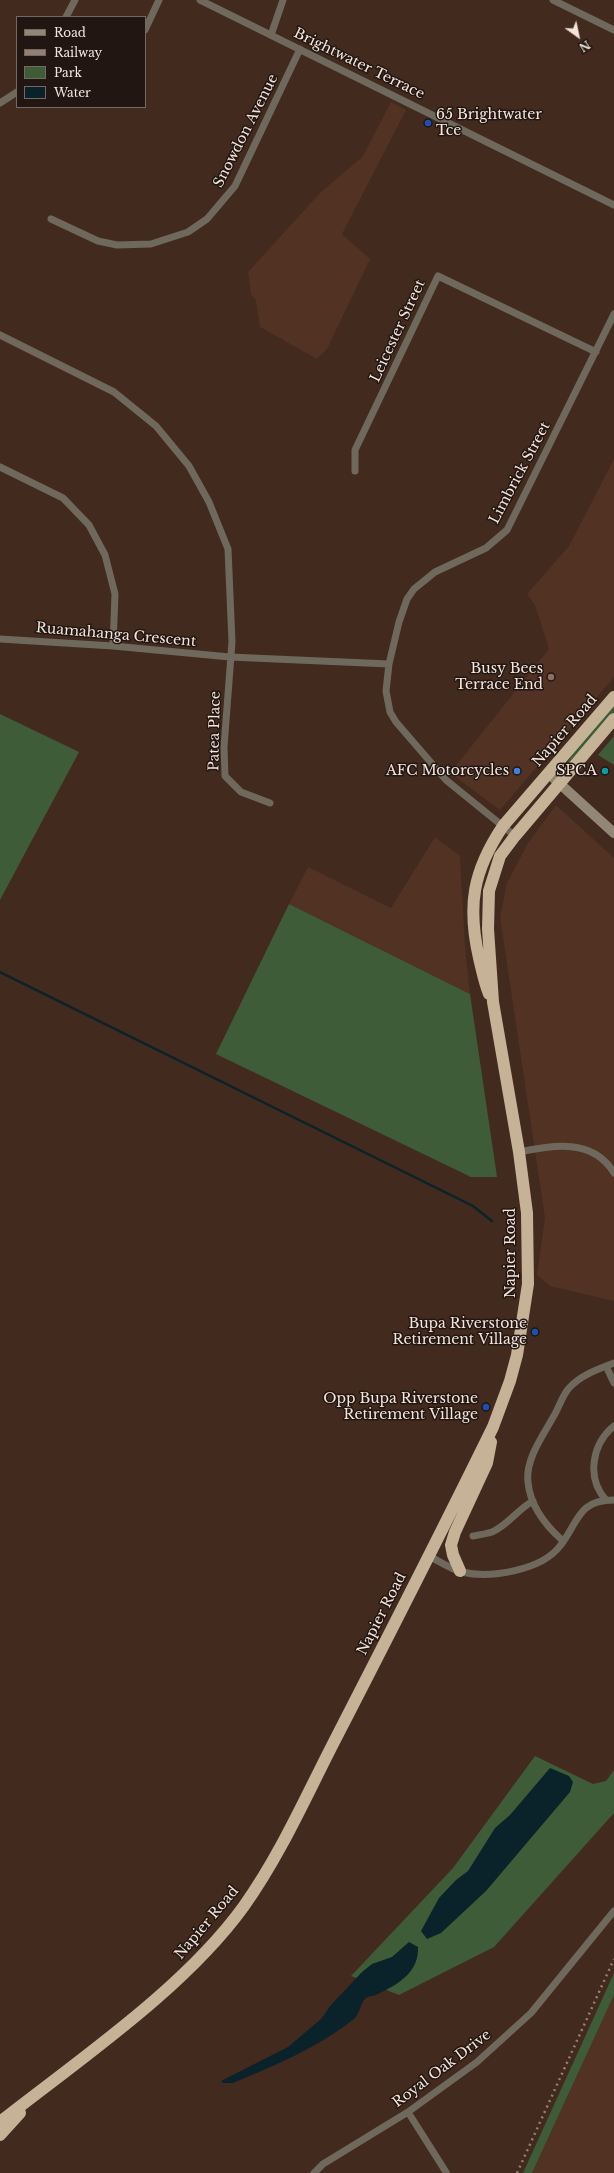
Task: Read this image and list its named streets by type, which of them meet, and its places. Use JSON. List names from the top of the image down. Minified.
{"streets":{"highway":["Napier Road"],"street":["Brightwater Terrace","Snowdon Avenue","Leicester Street","Limbrick Street","Ruamahanga Crescent","Patea Place","Royal Oak Drive"]},"crossings":[["Brightwater Terrace","Snowdon Avenue"],["Leicester Street","Limbrick Street"],["Limbrick Street","Ruamahanga Crescent"],["Limbrick Street","Napier Road"],["Ruamahanga Crescent","Patea Place"]],"places":["65 Brightwater Tce","Busy Bees Terrace End","AFC Motorcycles","SPCA","Bupa Riverstone Retirement Village","Opp Bupa Riverstone Retirement Village"],"legend":["Road","Railway","Park","Water"],"north":"bottom right"}
